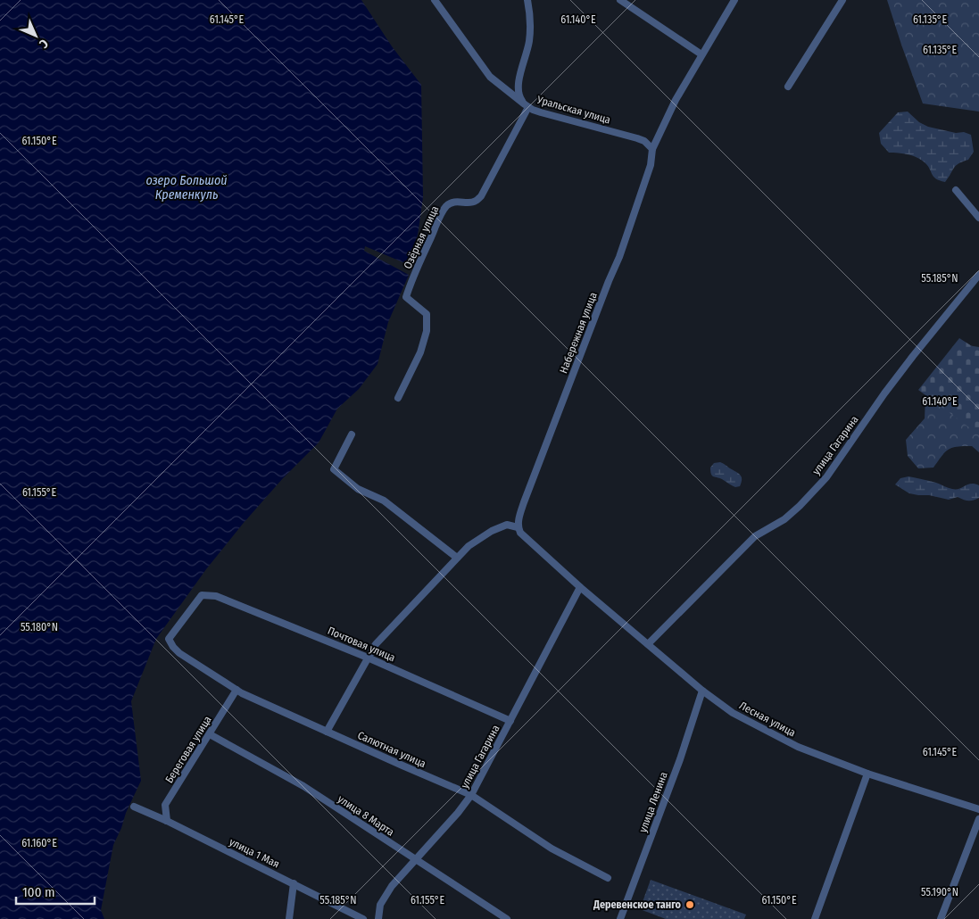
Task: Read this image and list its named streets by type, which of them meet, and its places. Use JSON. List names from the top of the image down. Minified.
{"streets":{"street":["Уральская улица","Озёрная улица","Набережная улица","улица Гагарина","Почтовая улица","Лесная улица","Береговая улица","Салютная улица","улица Ленина","улица 8 Марта","улица 1 Мая"]},"crossings":[["Уральская улица","Озёрная улица"],["Уральская улица","Набережная улица"],["улица Гагарина","Почтовая улица"],["улица Гагарина","Лесная улица"],["улица Гагарина","Салютная улица"],["улица Гагарина","улица 8 Марта"],["Почтовая улица","Салютная улица"],["Лесная улица","улица Ленина"],["Береговая улица","Салютная улица"],["Береговая улица","улица 8 Марта"],["Береговая улица","улица 1 Мая"]],"water":["озеро Большой Кременкуль"],"places":["Деревенское танго"],"scale_bar":"100 m","north":"bottom right","coordinates":["61.145°E","61.140°E","61.135°E","61.150°E","55.185°N","61.155°E","55.180°N","61.160°E","55.190°N"]}
